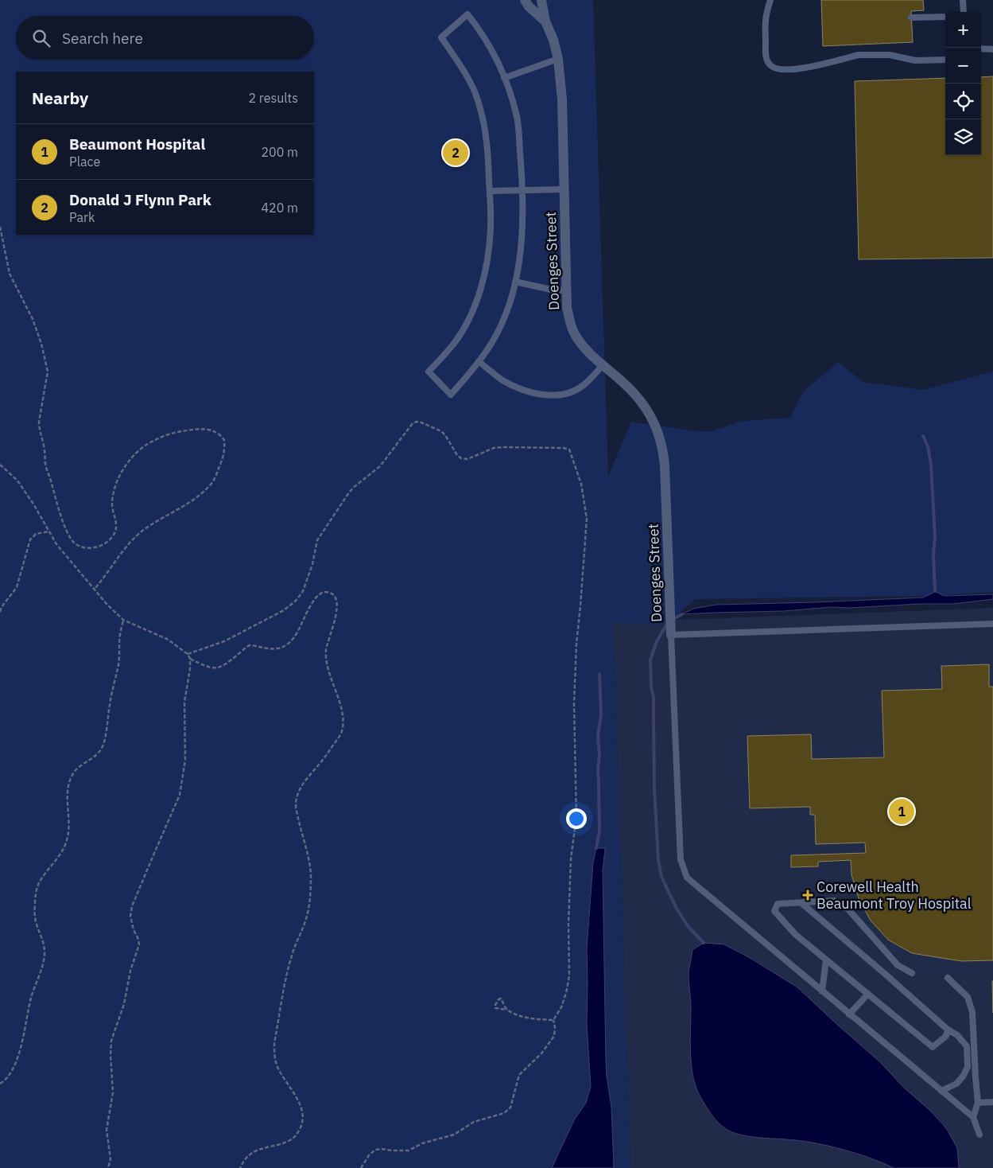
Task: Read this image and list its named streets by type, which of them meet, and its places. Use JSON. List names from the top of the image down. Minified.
{"streets":{"street":["Doenges Street"]},"places":{"health":["Corewell Health Beaumont Troy Hospital"]},"page":{"map_buttons":["+","−"],"search":"Search here","heading":["Nearby","2 results"],"list":[{"mark":"1","name":"Beaumont Hospital","note":"Place","value":"200 m"},{"mark":"2","name":"Donald J Flynn Park","note":"Park","value":"420 m"}],"pins":["2","1"]}}
